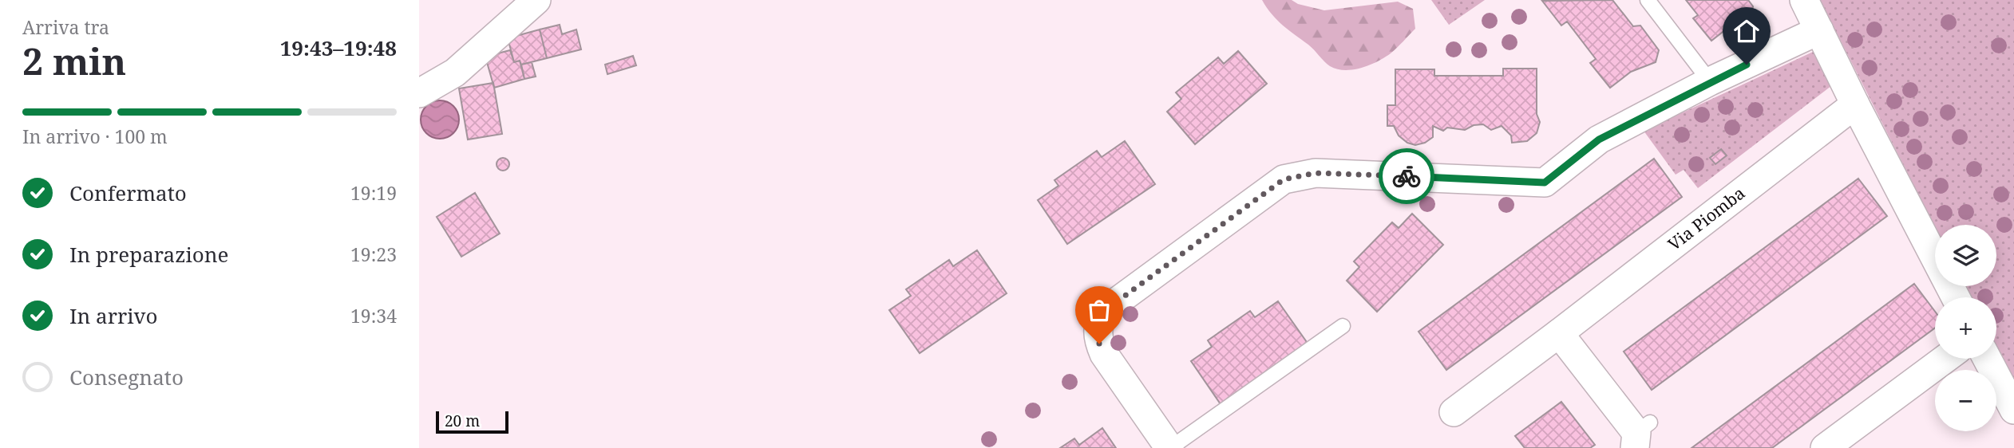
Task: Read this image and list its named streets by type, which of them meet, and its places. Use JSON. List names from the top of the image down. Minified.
{"streets":{"street":["Via Piomba"]},"scale_bar":"20 m","page":{"heading":["2 min","Arriva tra","19:43–19:48"],"bar":"In arrivo · 100 m","list":[["Confermato","19:19"],["In preparazione","19:23"],["In arrivo","19:34"],"Consegnato"],"map_buttons":["+","−"],"scale":"20 m"}}
